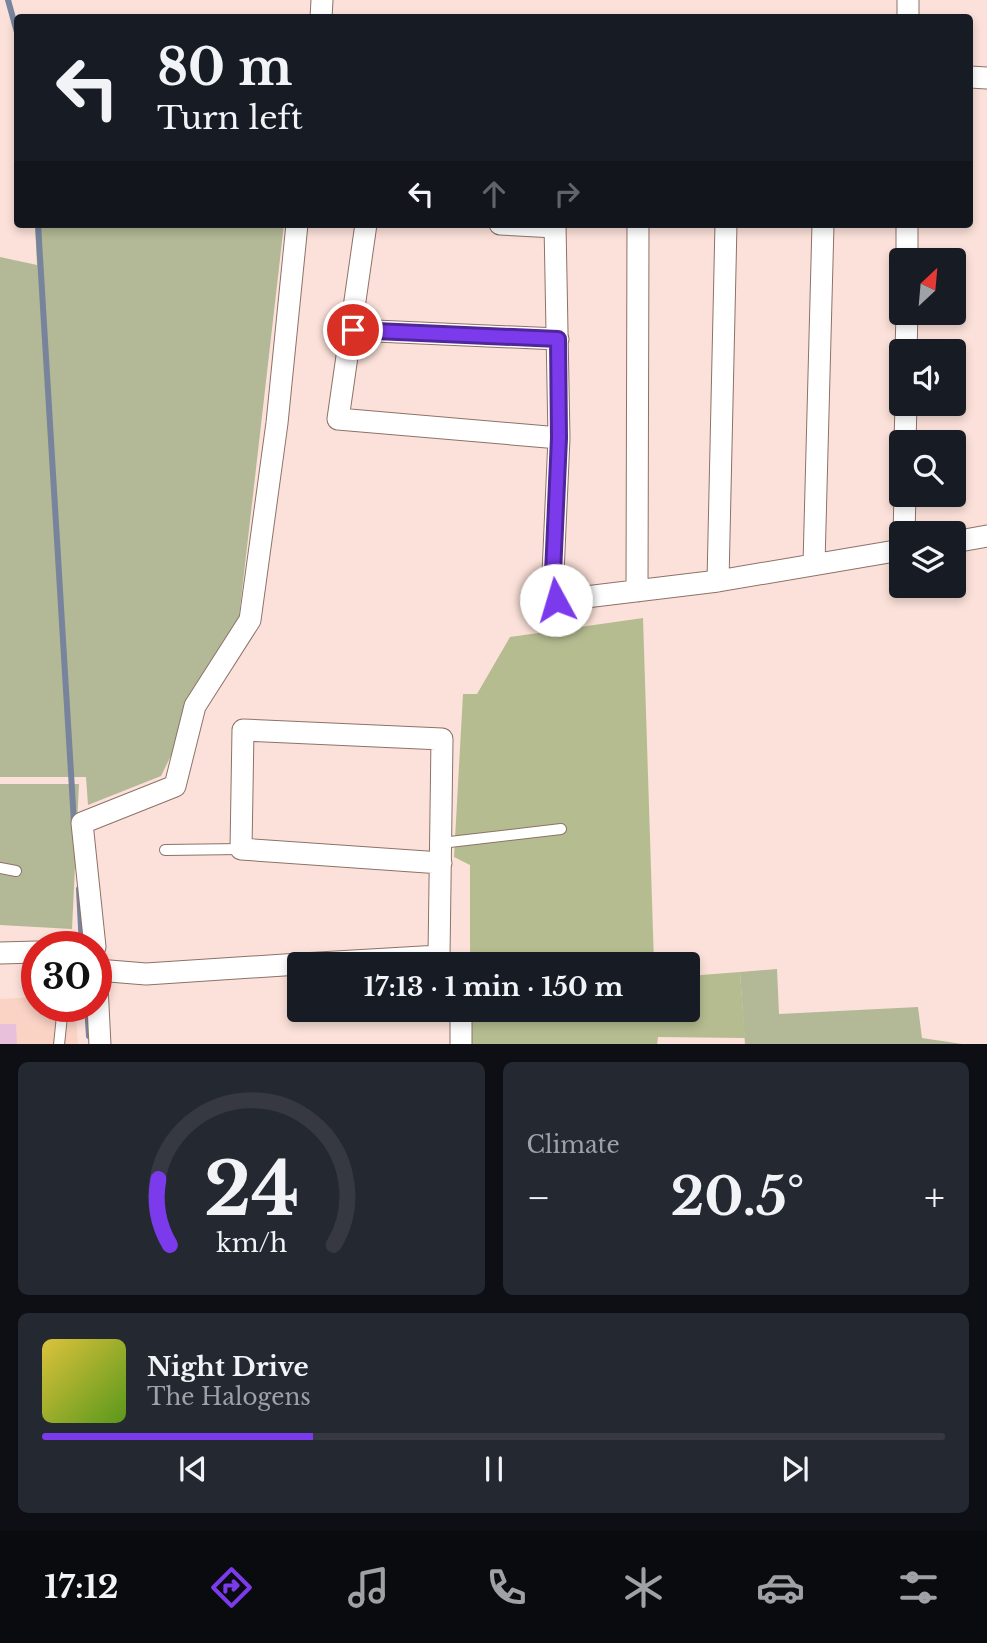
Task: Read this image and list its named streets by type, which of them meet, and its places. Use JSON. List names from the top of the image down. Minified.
{"north":"top right","page":{"turn":["80 m","Turn left"],"limit":"30","trip":"17:13 · 1 min · 150 m","tile":"Climate","heat":["−","20.5°","+"],"song":["Night Drive","The Halogens"],"tabs":"17:12","gauge":["24","km/h"]}}
